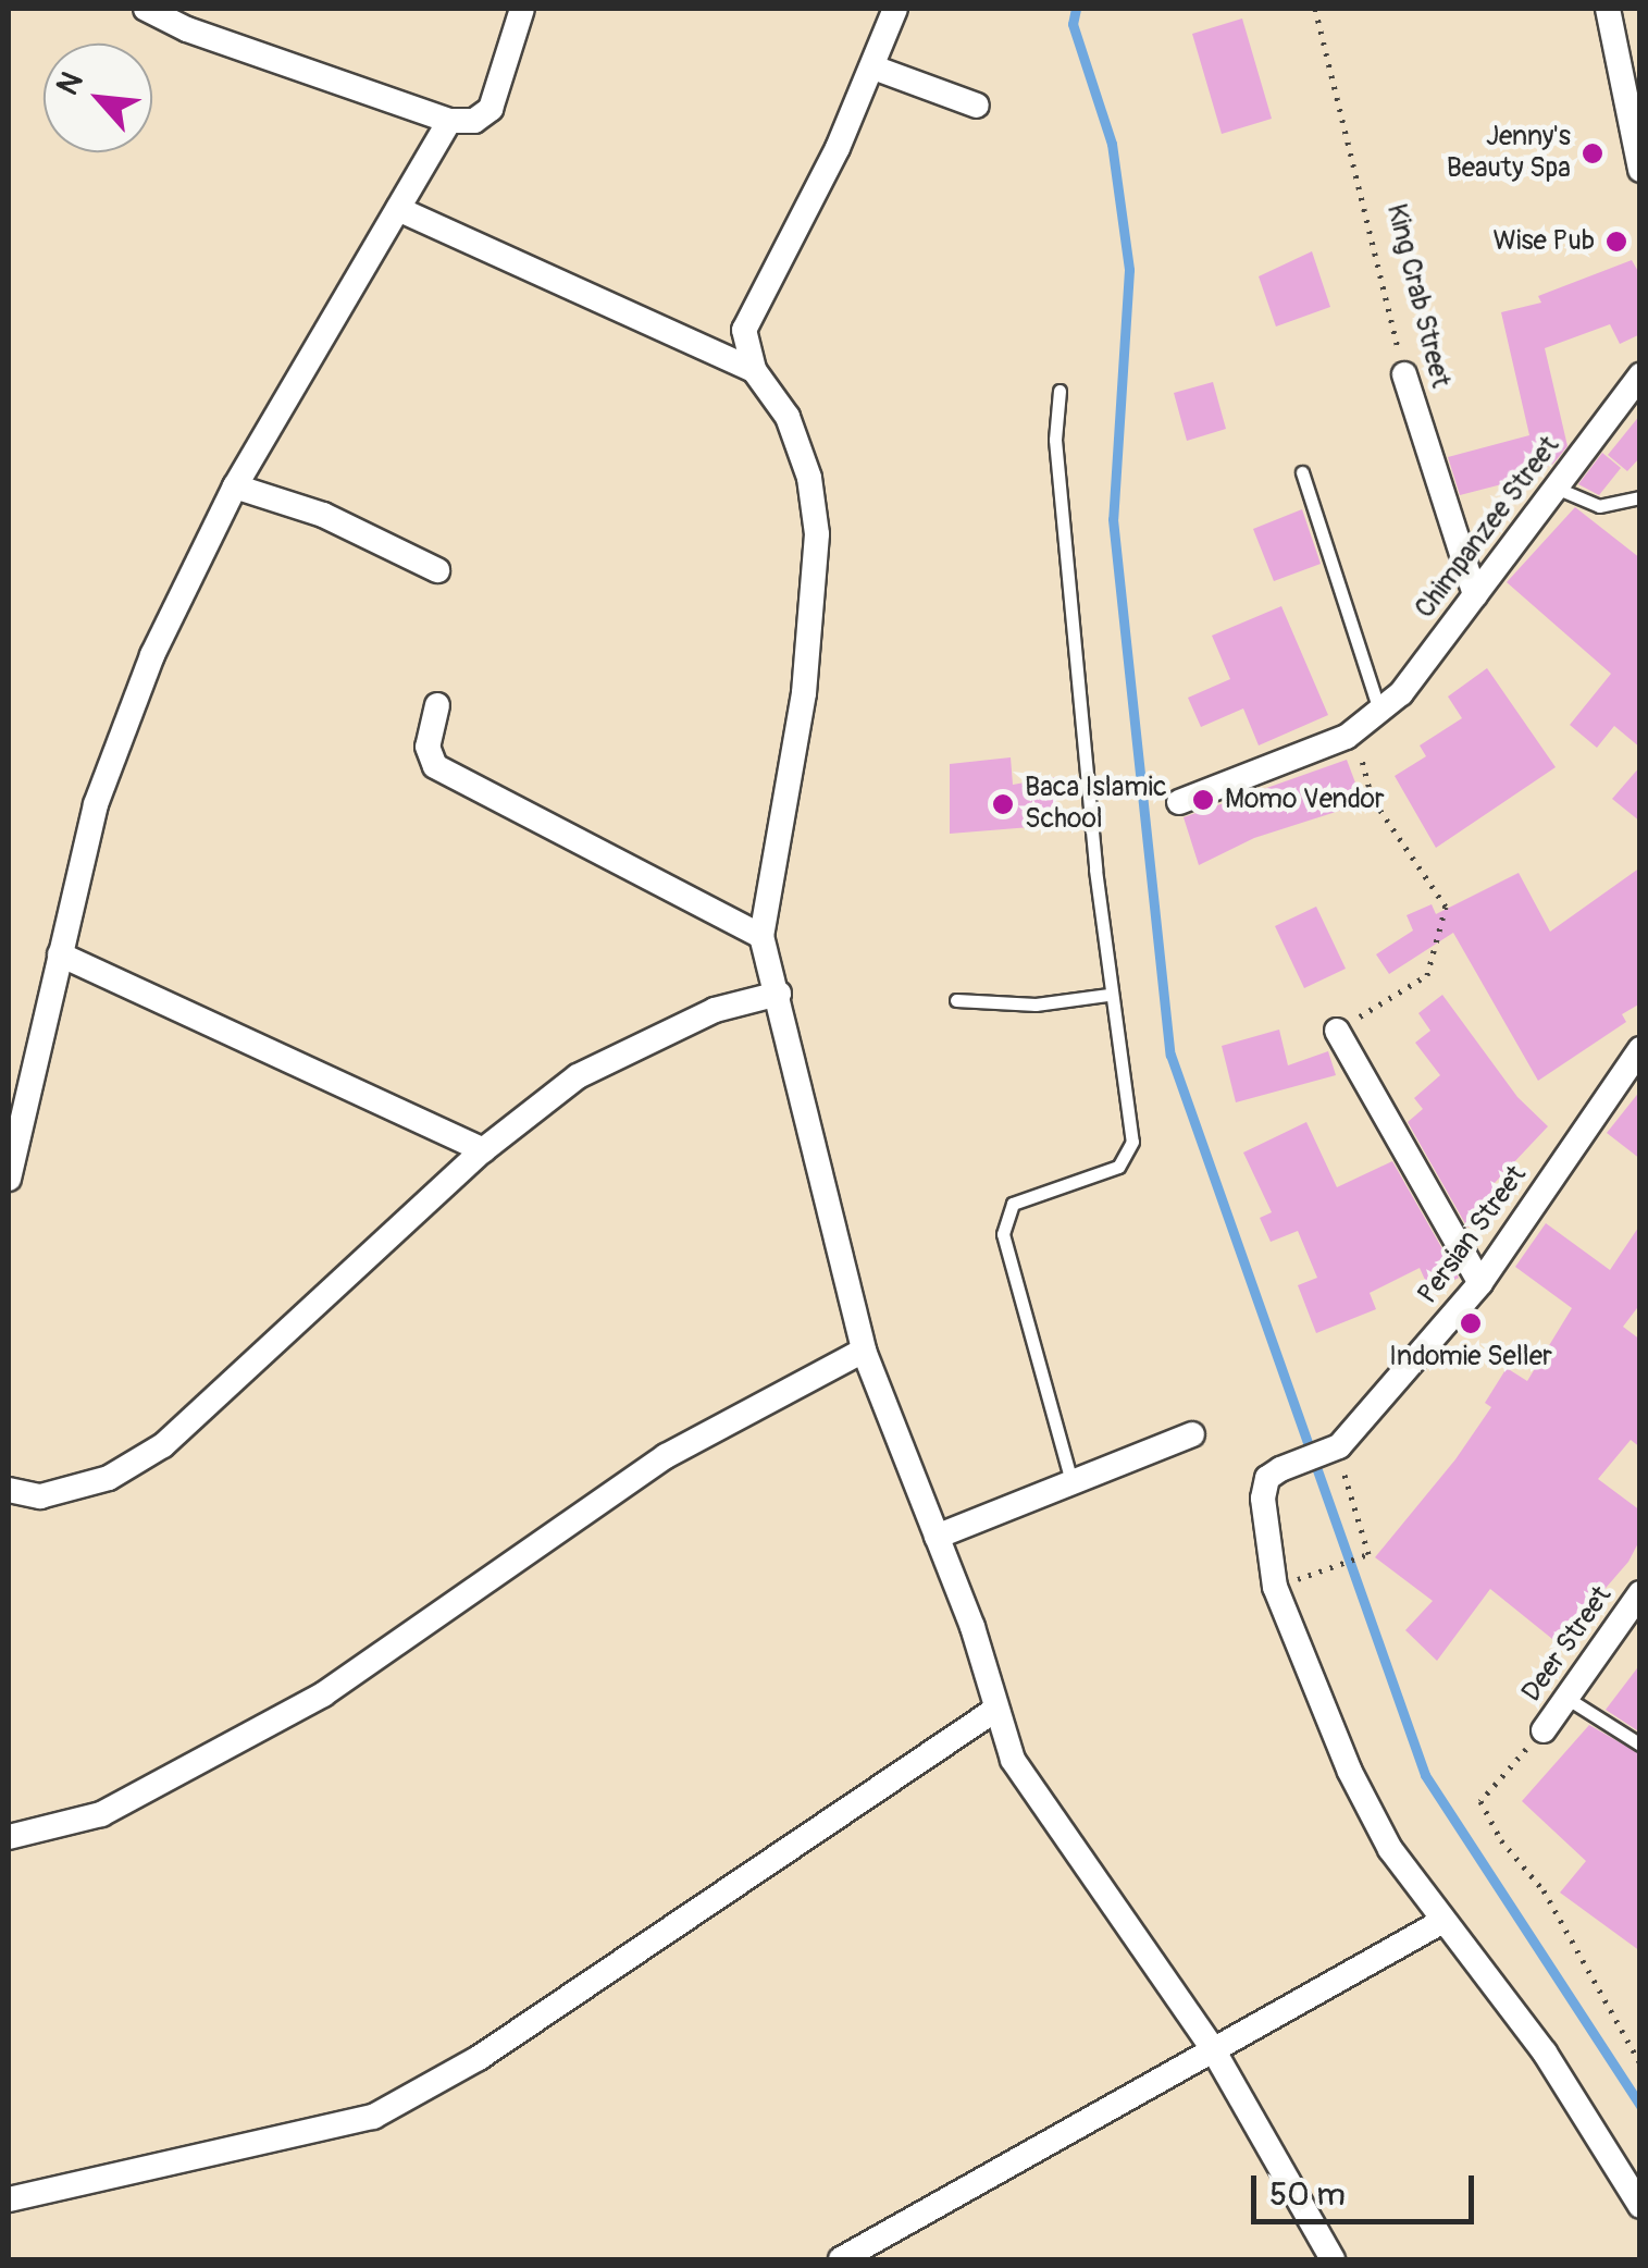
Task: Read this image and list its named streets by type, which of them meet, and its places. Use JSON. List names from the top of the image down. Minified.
{"streets":{"street":["King Crab Street","Chimpanzee Street","Persian Street","Deer Street"]},"crossings":[["King Crab Street","Chimpanzee Street"]],"places":["Jenny's Beauty Spa","Wise Pub","Momo Vendor","Baca Islamic School","Indomie Seller"],"scale_bar":"50 m","north":"top left"}
